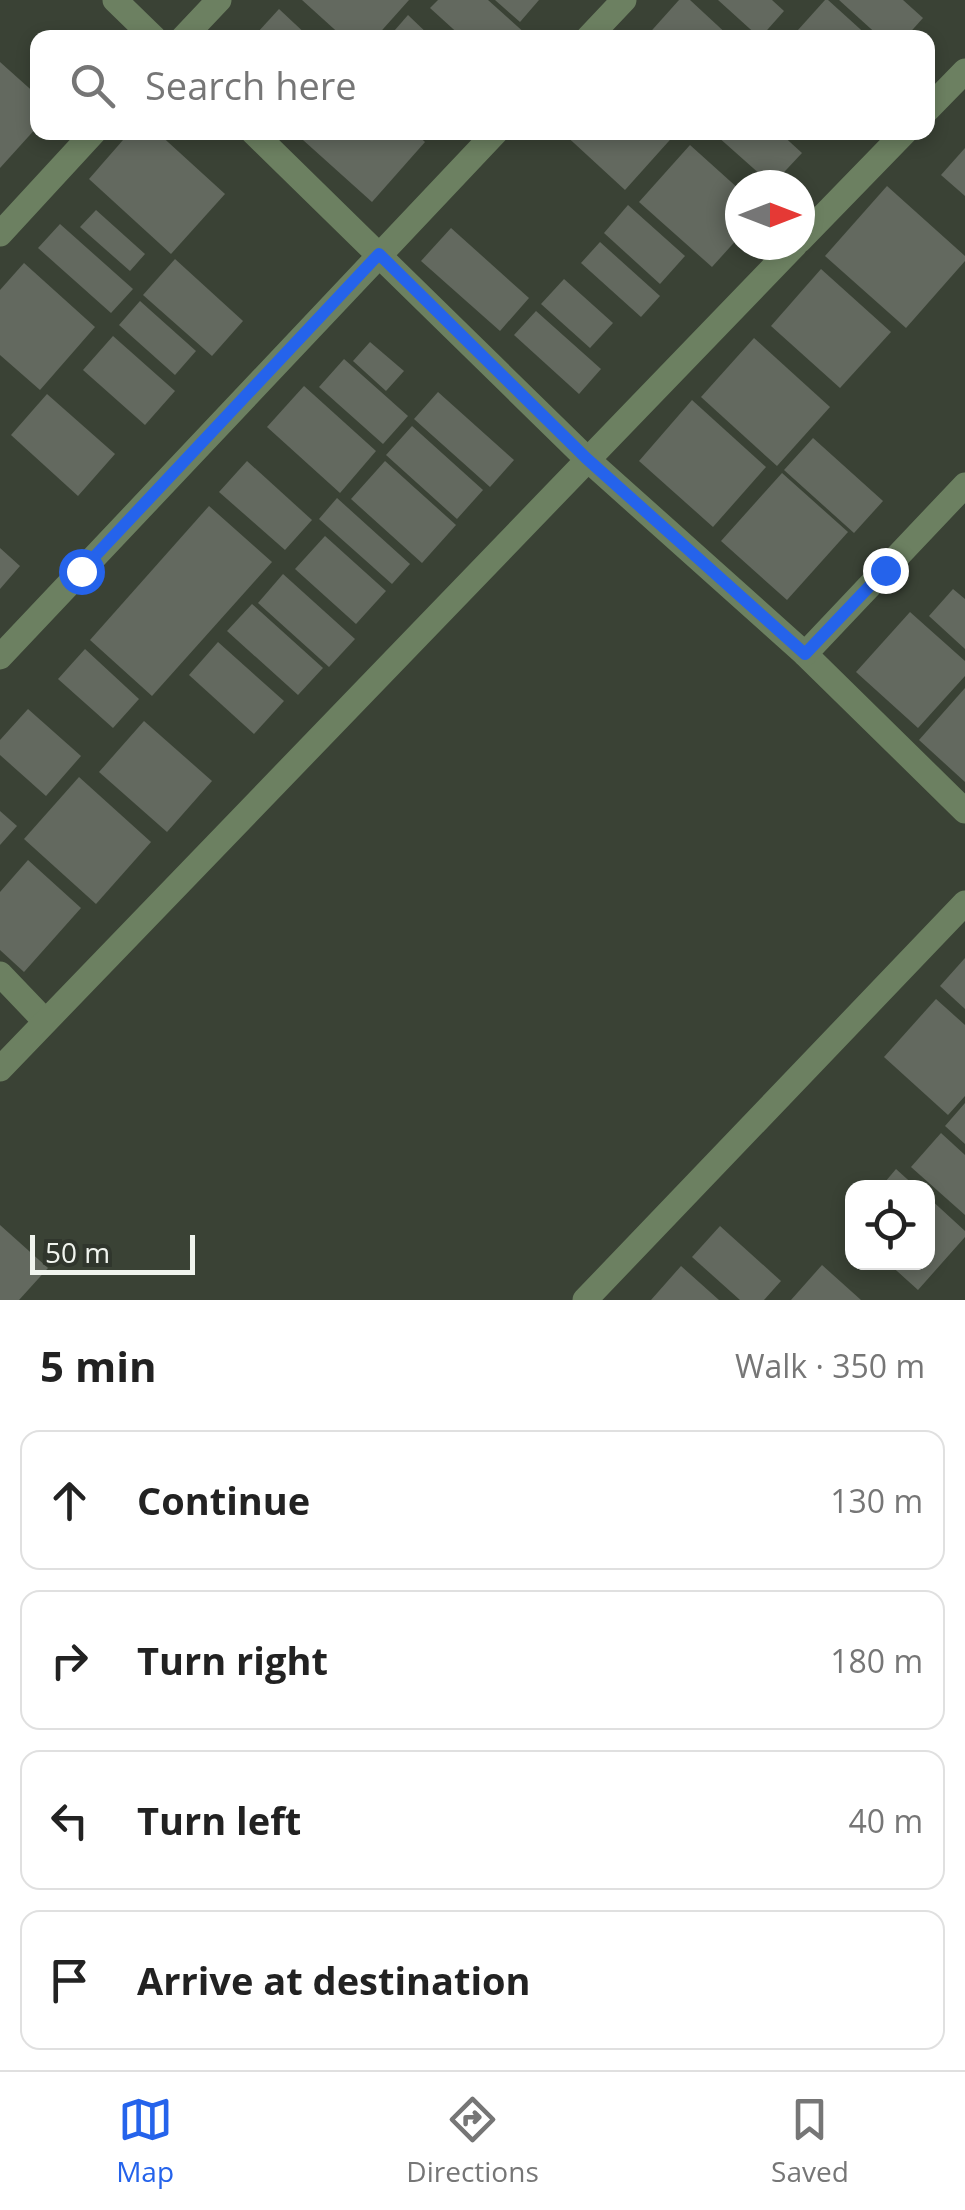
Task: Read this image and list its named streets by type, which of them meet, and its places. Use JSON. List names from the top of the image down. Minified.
{"scale_bar":"50 m","north":"right","page":{"search":"Search here","scale":"50 m","heading":["5 min","Walk · 350 m"],"list":[["Continue","130 m"],["Turn right","180 m"],["Turn left","40 m"],"Arrive at destination"],"nav":["Map","Directions","Saved"]}}
